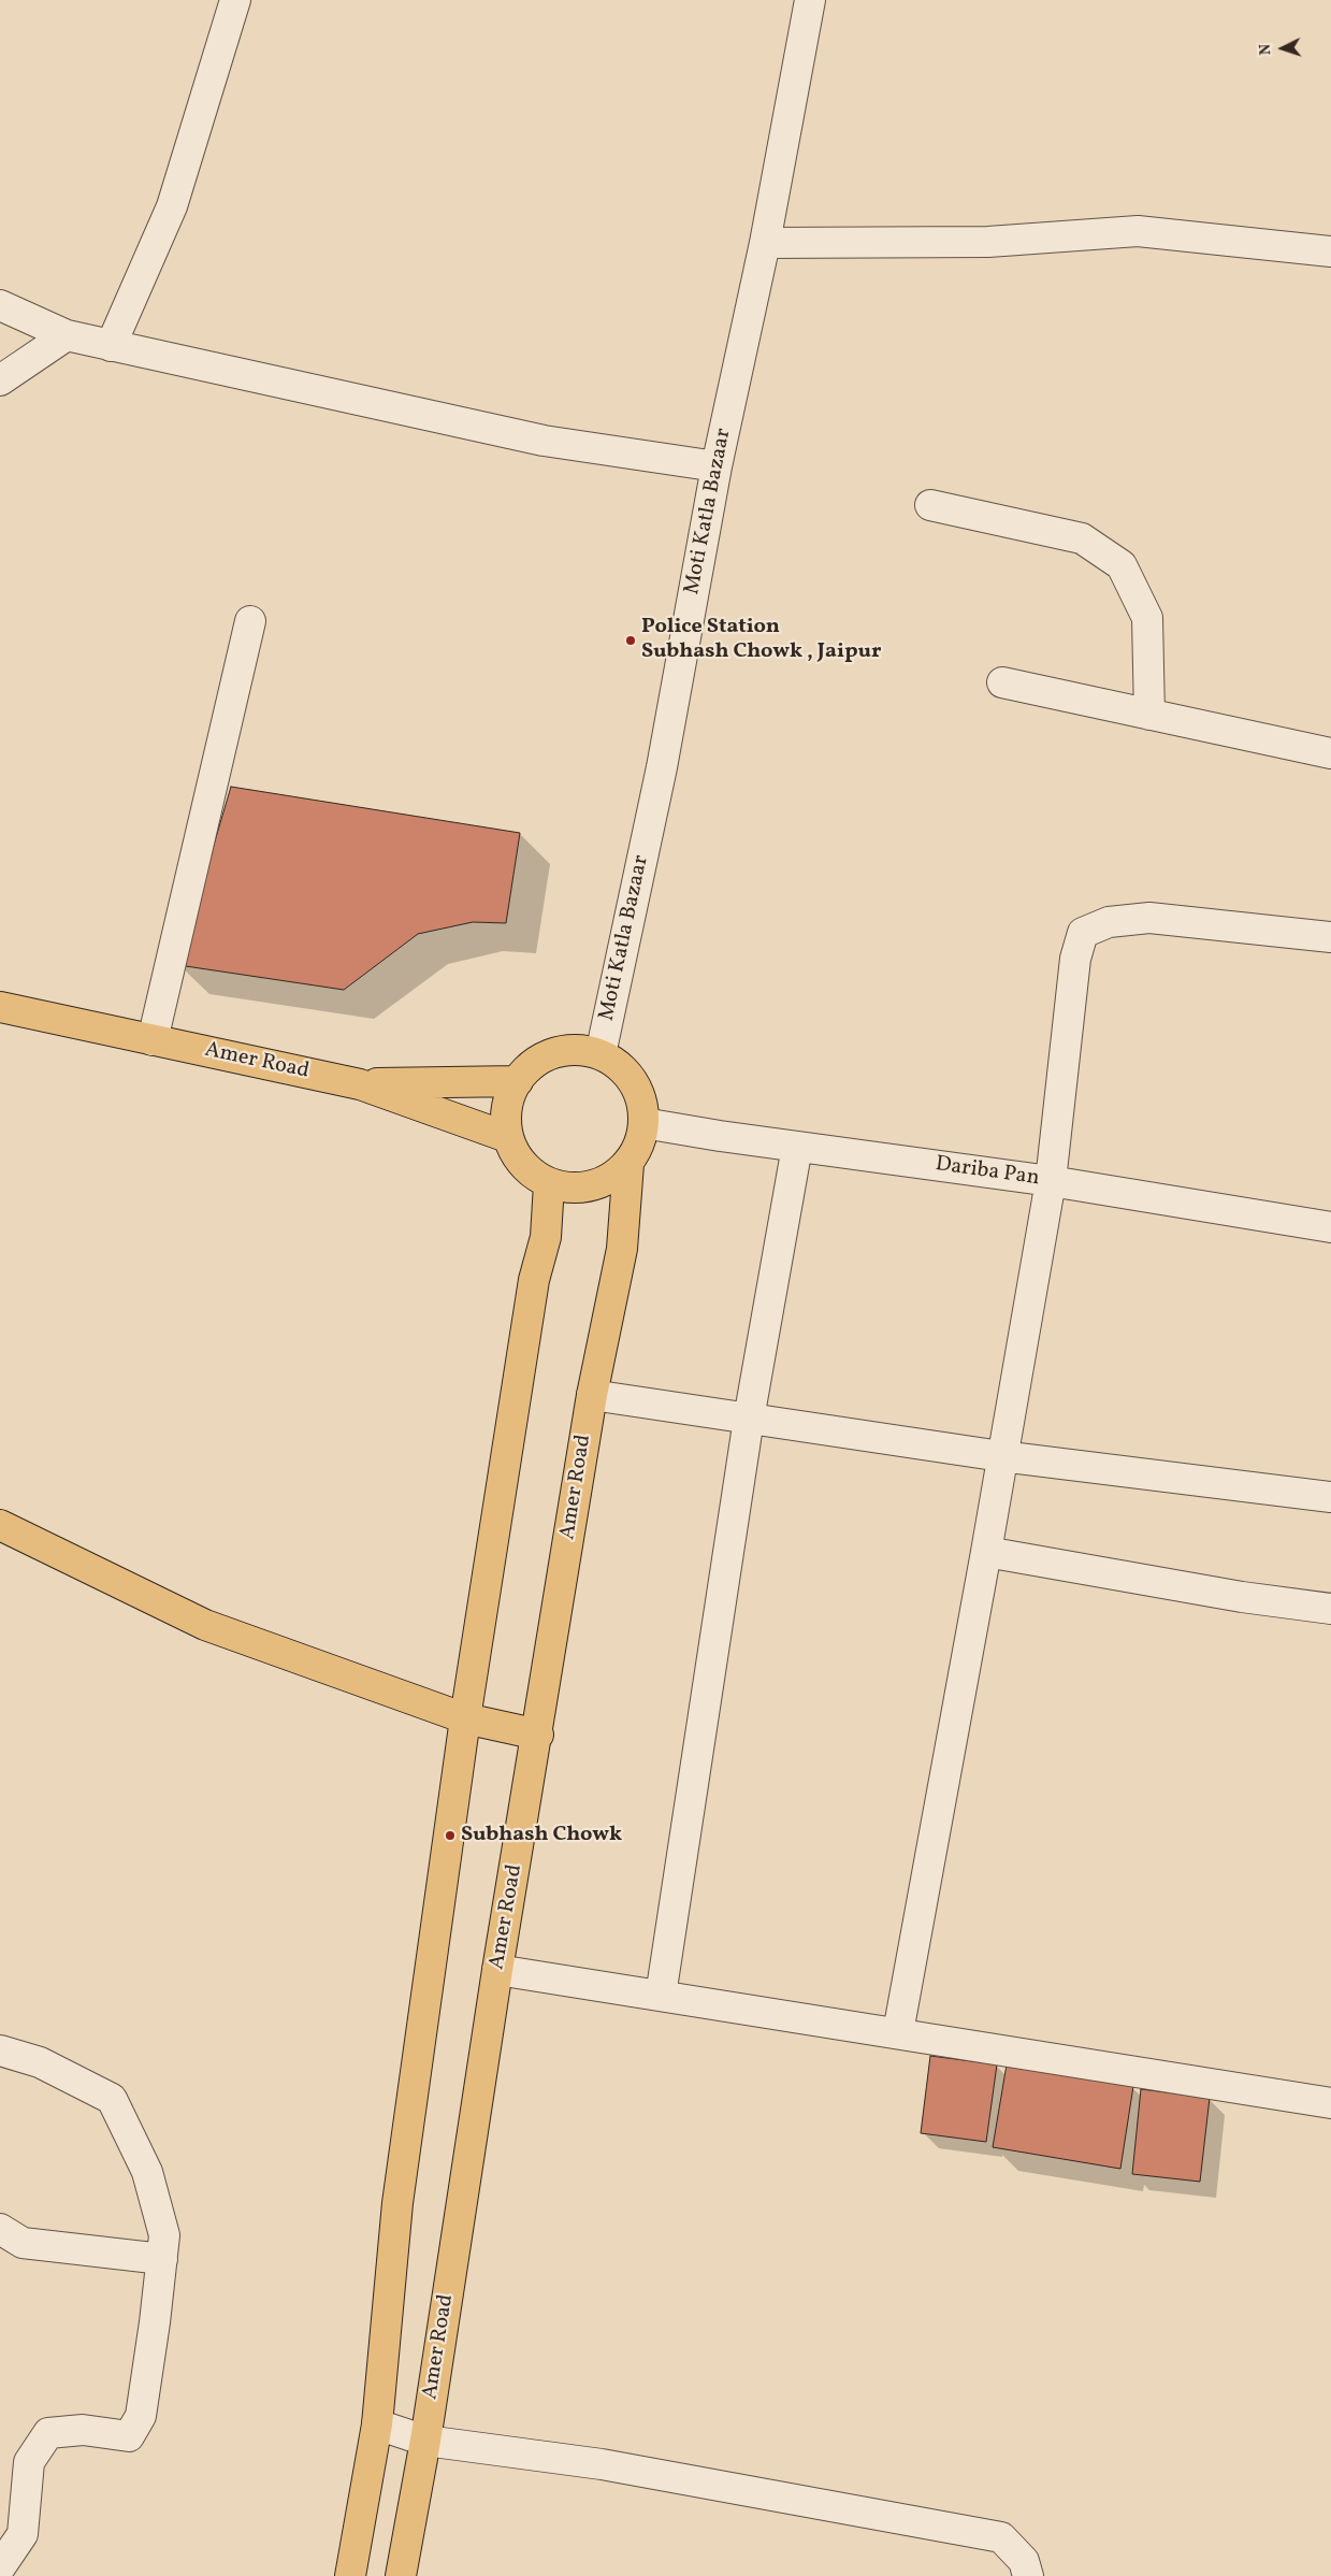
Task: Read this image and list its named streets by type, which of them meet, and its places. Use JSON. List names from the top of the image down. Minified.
{"streets":{"main road":["Amer Road"],"street":["Moti Katla Bazaar","Dariba Pan"]},"crossings":[["Moti Katla Bazaar","Amer Road"],["Moti Katla Bazaar","Dariba Pan"],["Amer Road","Dariba Pan"]],"places":["Police Station Subhash Chowk , Jaipur","Subhash Chowk"],"north":"left"}
